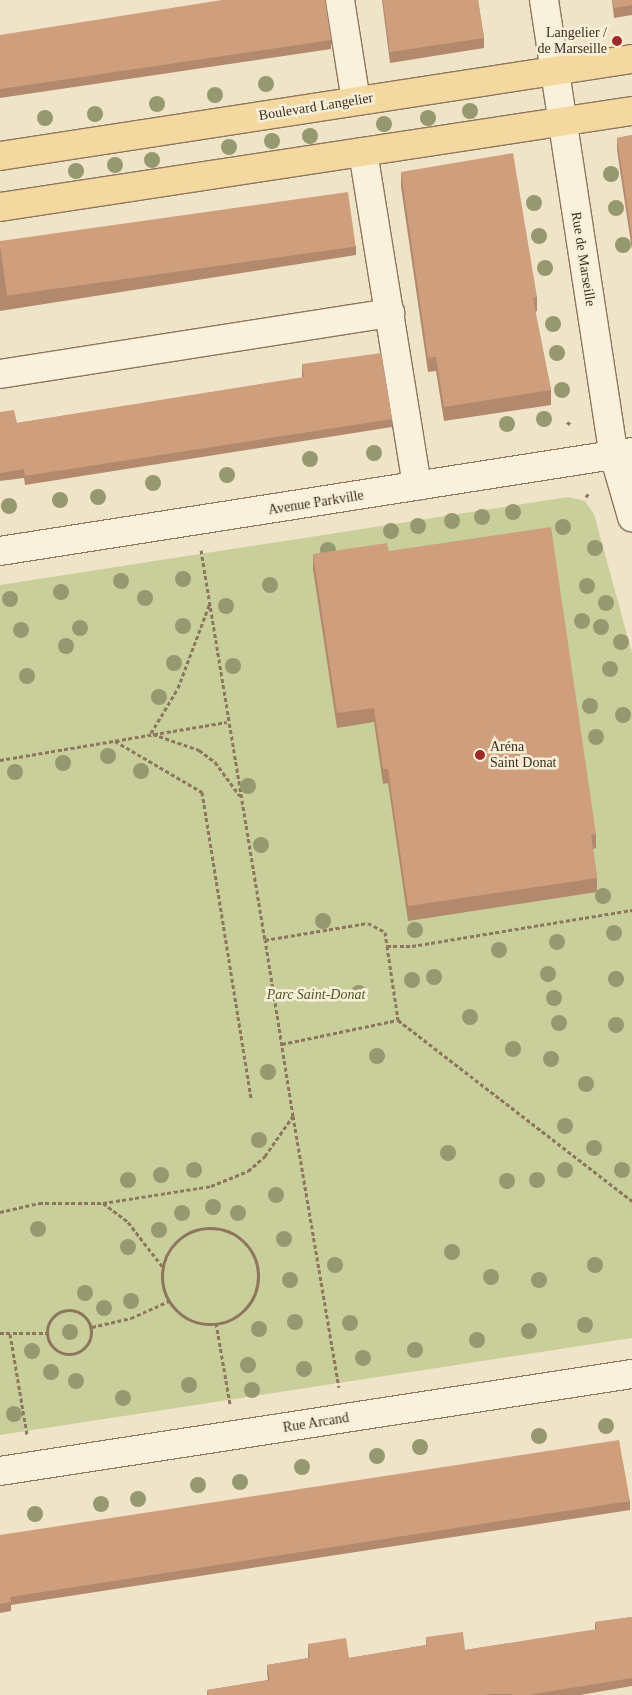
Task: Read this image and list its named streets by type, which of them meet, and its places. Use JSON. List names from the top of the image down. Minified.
{"streets":{"main road":["Boulevard Langelier"],"street":["Rue de Marseille","Avenue Parkville","Rue Arcand"]},"crossings":[["Boulevard Langelier","Rue de Marseille"],["Rue de Marseille","Avenue Parkville"]],"parks":["Parc Saint-Donat"],"places":["Langelier / de Marseille","Aréna Saint Donat"]}
